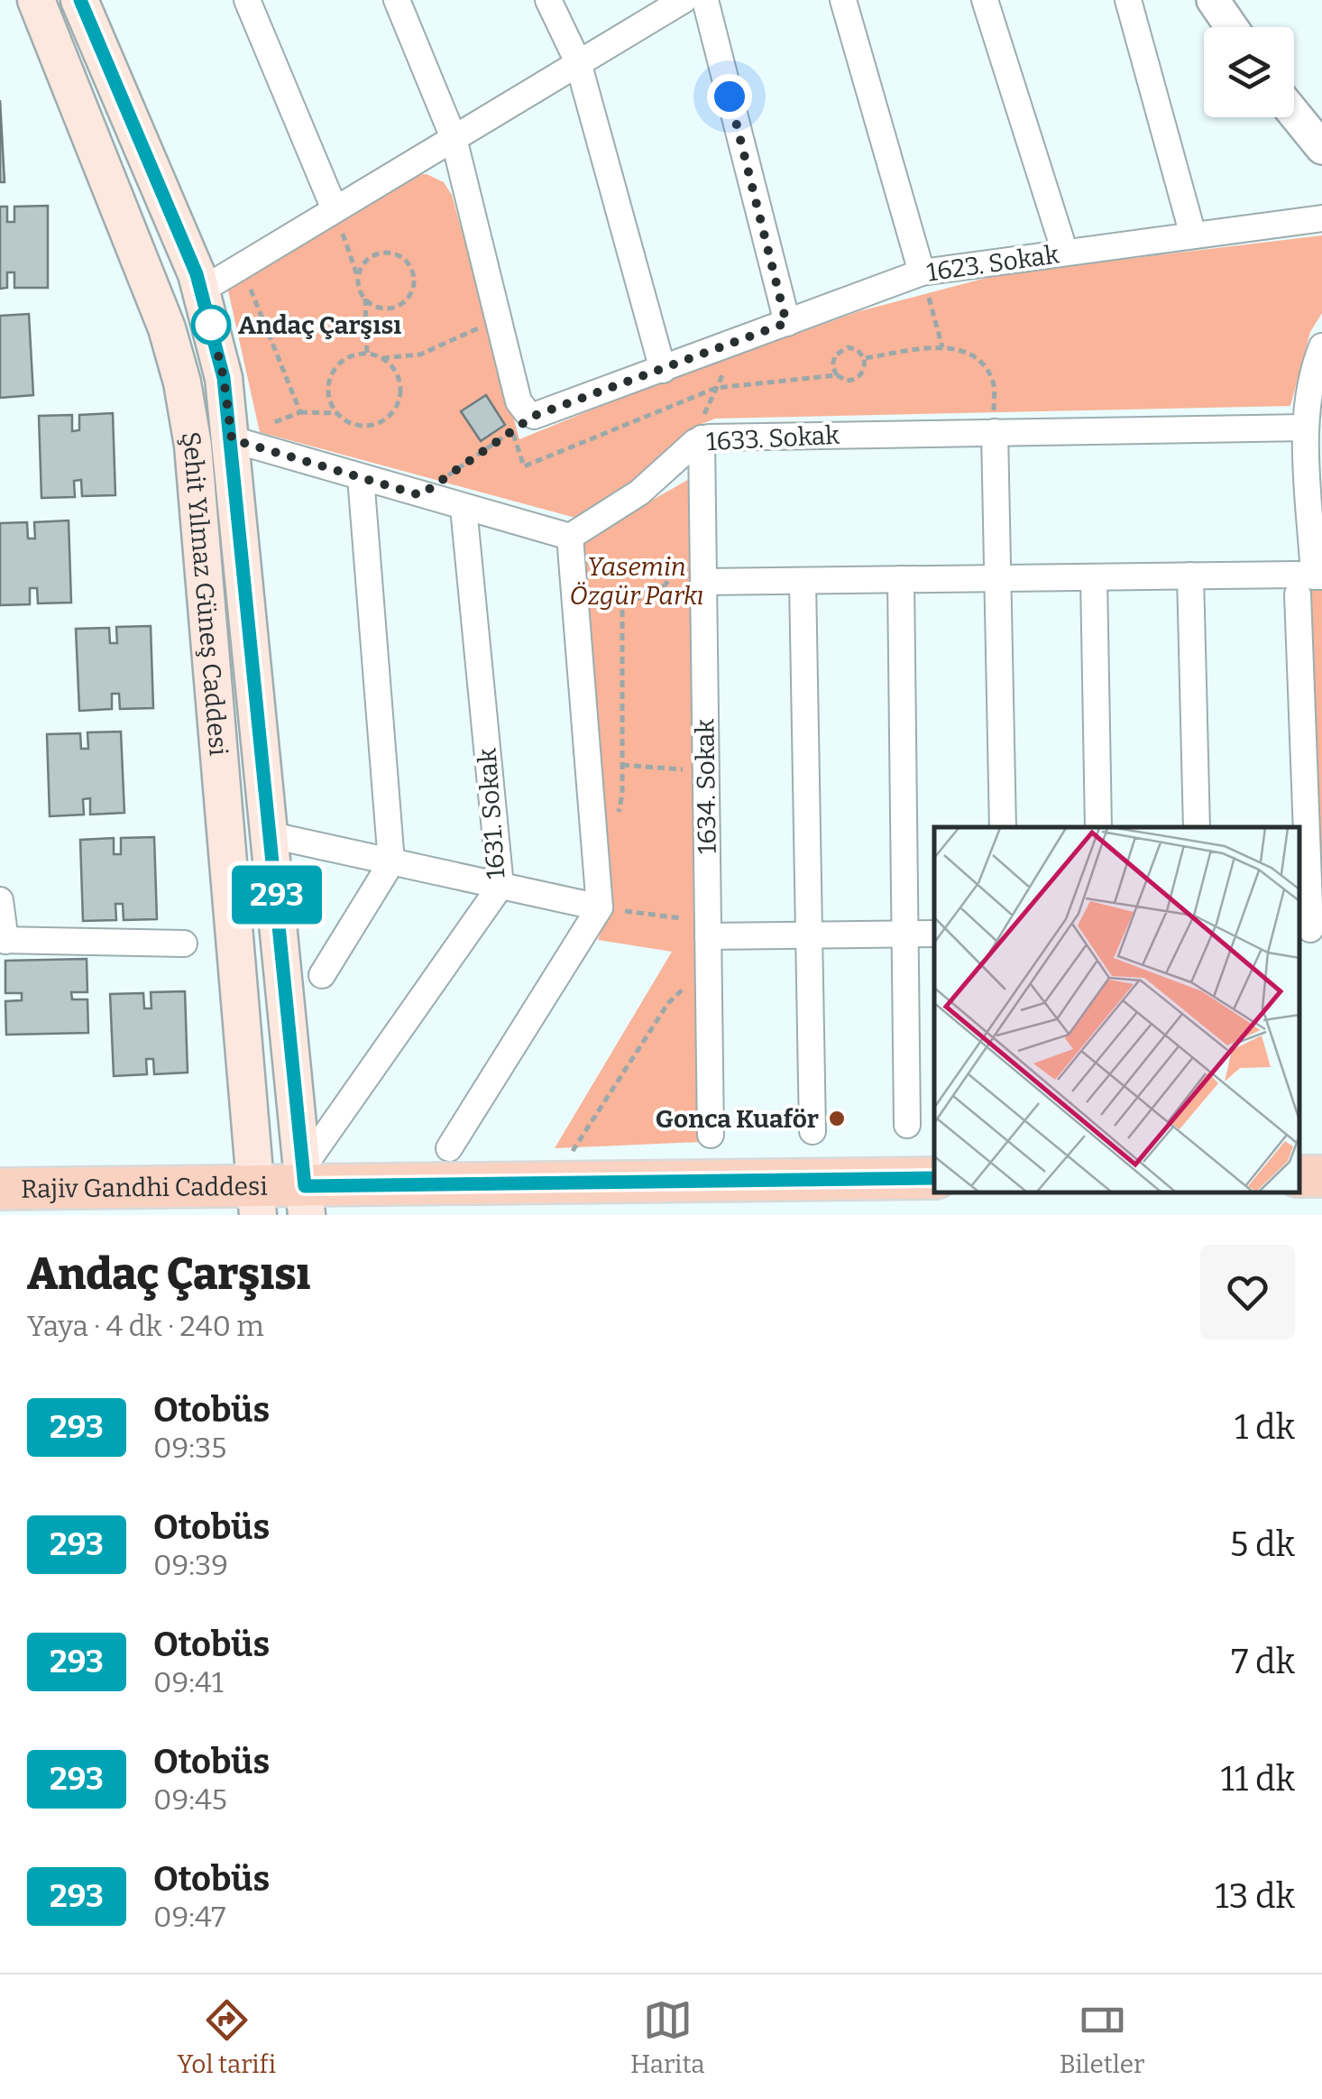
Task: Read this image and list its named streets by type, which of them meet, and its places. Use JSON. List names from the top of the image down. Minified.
{"streets":{"main road":["Şehit Yılmaz Güneş Caddesi","Rajiv Gandhi Caddesi"],"street":["1623. Sokak","1633. Sokak","1634. Sokak","1631. Sokak"]},"crossings":[["1633. Sokak","1634. Sokak"],["Şehit Yılmaz Güneş Caddesi","1631. Sokak"],["Şehit Yılmaz Güneş Caddesi","Rajiv Gandhi Caddesi"],["1631. Sokak","Rajiv Gandhi Caddesi"]],"parks":["Yasemin Özgür Parkı"],"places":["Andaç Çarşısı","Gonca Kuaför"],"lines":["bus line 293"],"page":{"on_map":"293","heading":["Andaç Çarşısı","Yaya · 4 dk · 240 m"],"list":[{"mark":"293","name":"Otobüs","note":"09:35","value":"1 dk"},{"mark":"293","name":"Otobüs","note":"09:39","value":"5 dk"},{"mark":"293","name":"Otobüs","note":"09:41","value":"7 dk"},{"mark":"293","name":"Otobüs","note":"09:45","value":"11 dk"},{"mark":"293","name":"Otobüs","note":"09:47","value":"13 dk"}],"tabs":["Yol tarifi","Harita","Biletler"]}}
